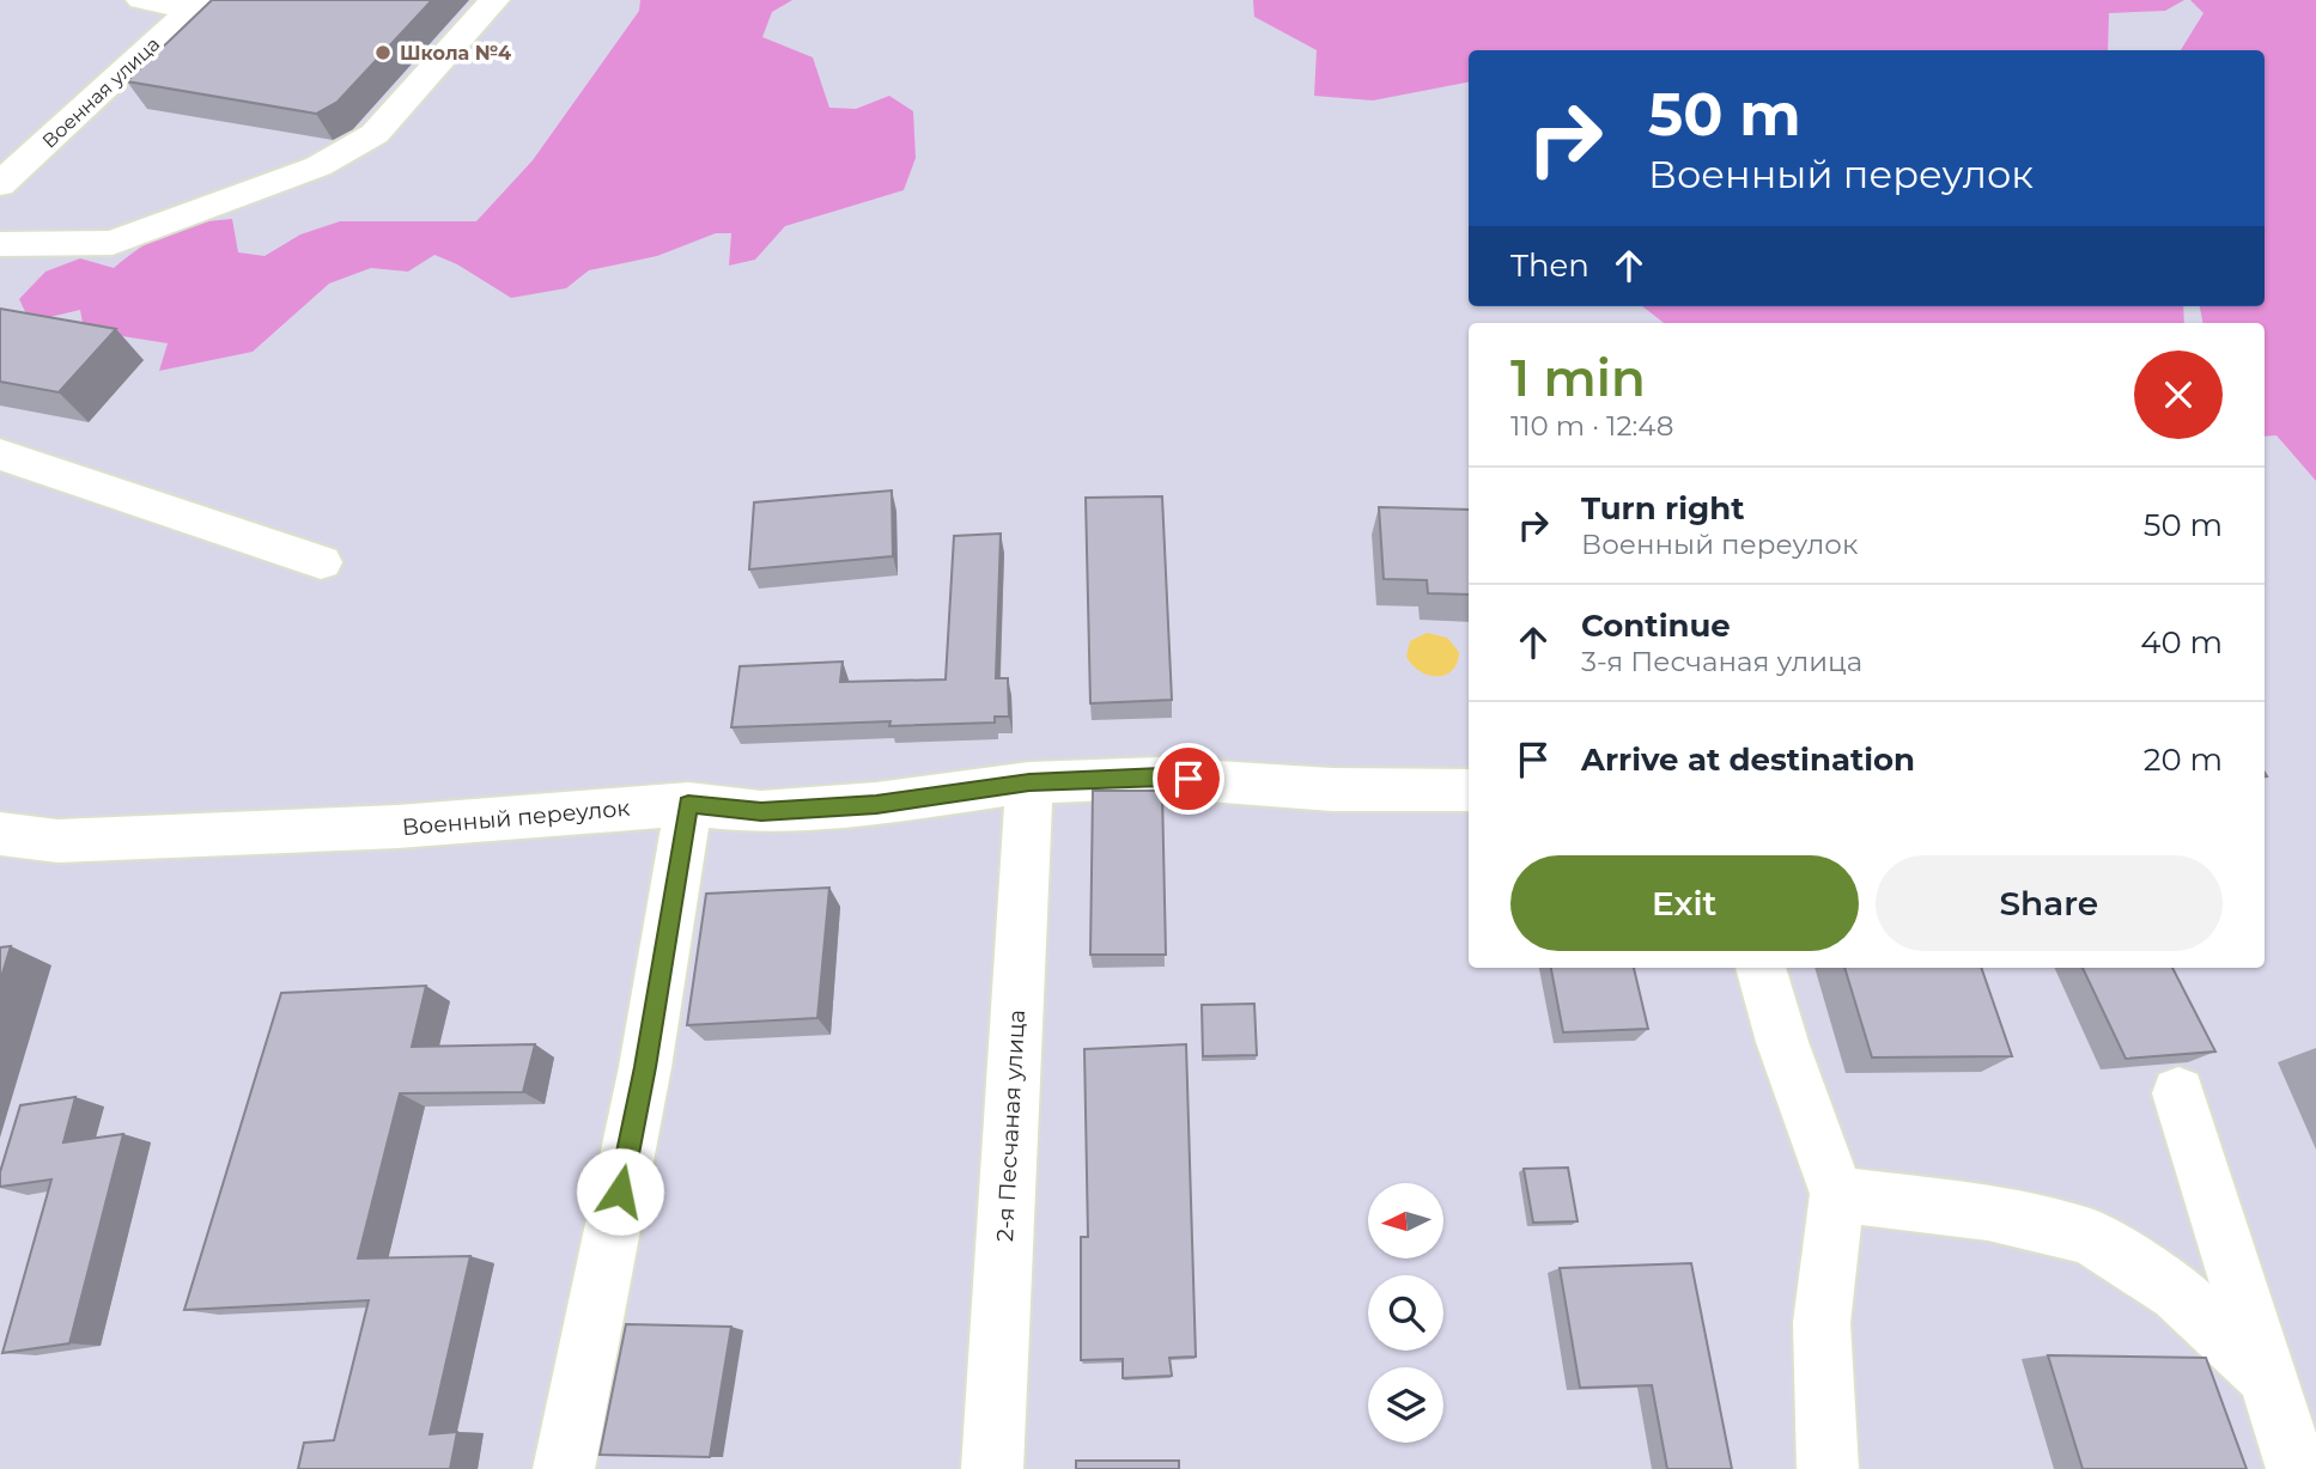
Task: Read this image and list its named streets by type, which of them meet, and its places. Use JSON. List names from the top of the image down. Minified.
{"streets":{"street":["Военная улица","Военный переулок","2-я Песчаная улица"]},"crossings":[["Военный переулок","2-я Песчаная улица"]],"places":["Школа №4"],"north":"left","page":{"turn":["50 m","Военный переулок"],"then":"Then","heading":["1 min","110 m · 12:48"],"list":[{"name":"Turn right","note":"Военный переулок","value":"50 m"},{"name":"Continue","note":"3-я Песчаная улица","value":"40 m"},{"name":"Arrive at destination","value":"20 m"}],"buttons":["Exit","Share"]}}
